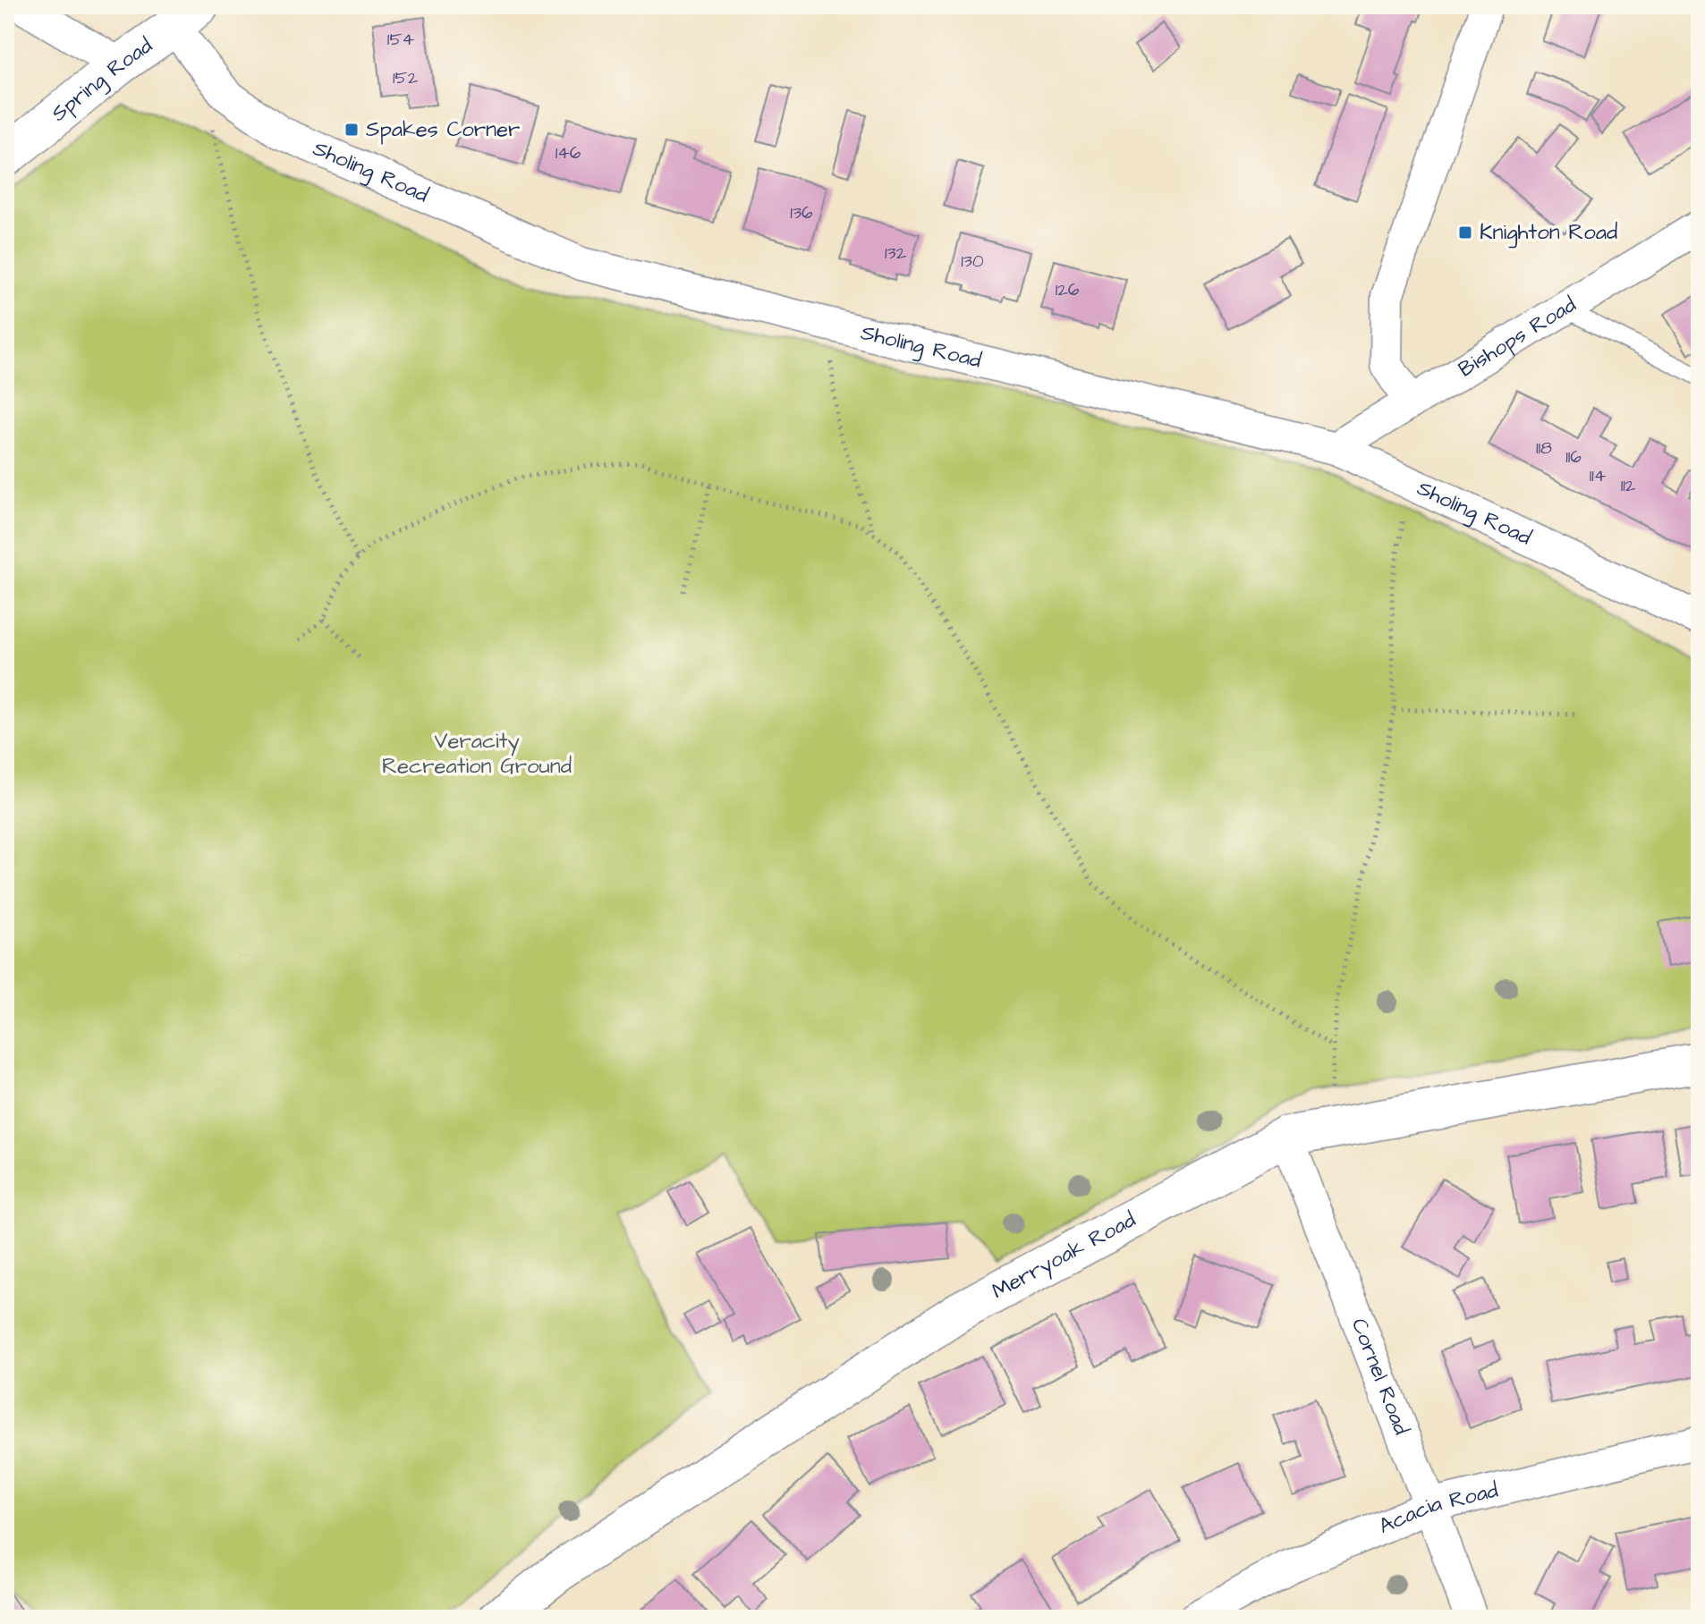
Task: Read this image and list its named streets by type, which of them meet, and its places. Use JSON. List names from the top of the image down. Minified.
{"streets":{"street":["Spring Road","Sholing Road","Bishops Road","Merryoak Road","Cornel Road","Acacia Road"]},"crossings":[["Spring Road","Sholing Road"],["Sholing Road","Bishops Road"],["Merryoak Road","Cornel Road"],["Cornel Road","Acacia Road"]],"parks":["Veracity Recreation Ground"],"places":{"transit":["Spakes Corner","Knighton Road"]},"house_numbers":["154","152","146","136","132","130","126","118","116","114","112"]}
